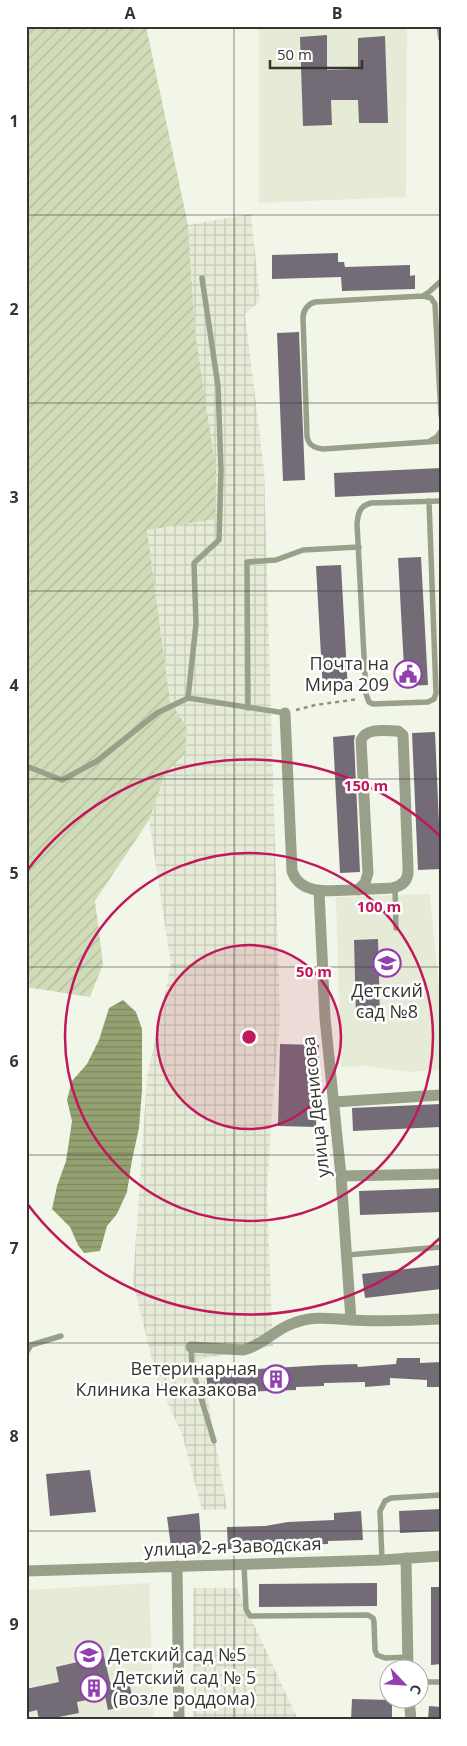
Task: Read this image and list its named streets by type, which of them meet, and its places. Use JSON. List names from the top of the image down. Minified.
{"streets":{"street":["улица Денисова","улица 2-я Заводская"]},"places":{"public building":["Почта на Мира 209"],"school or university":["Детский сад №8","Детский сад №5"],"building":["Ветеринарная Клиника Неказакова","Детский сад № 5 (возле роддома)"]},"scale_bar":"50 m","north":"bottom right","grid":{"columns":["A","B"],"rows":["1","2","3","4","5","6","7","8","9"]},"rings":["150 m","100 m","50 m"]}
